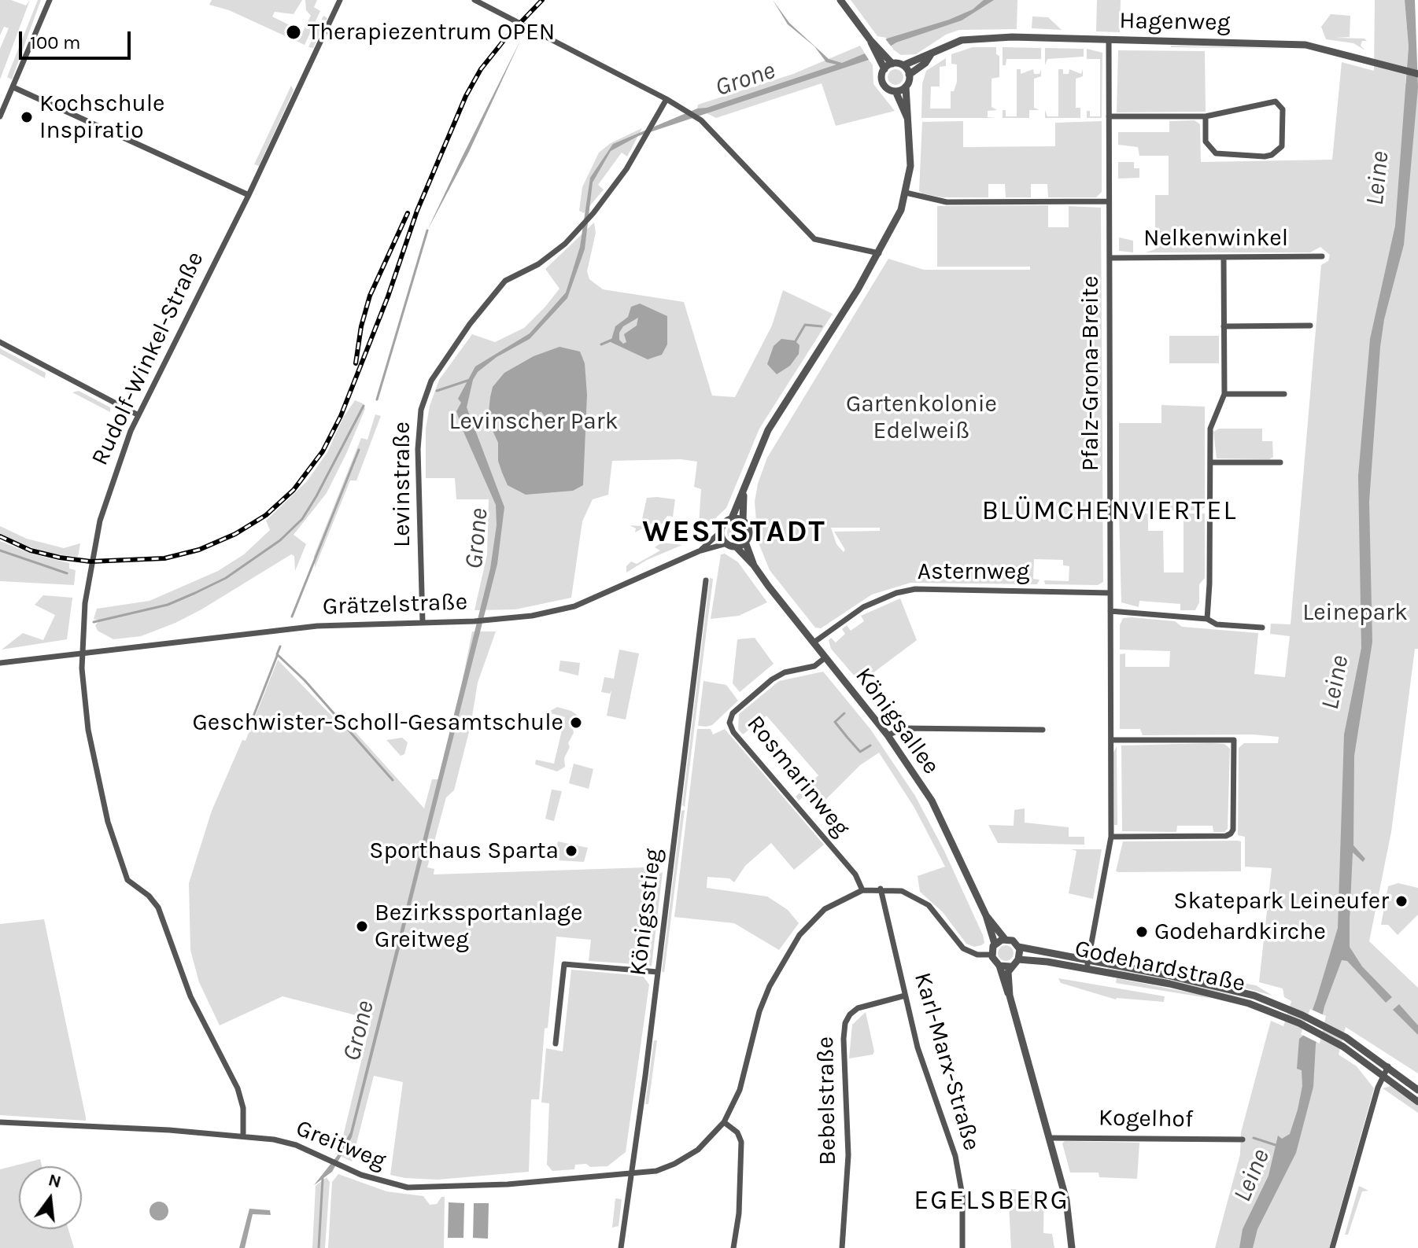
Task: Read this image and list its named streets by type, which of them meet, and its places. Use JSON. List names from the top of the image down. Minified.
{"streets":{"street":["Hagenweg","Nelkenwinkel","Rudolf-Winkel-Straße","Pfalz-Grona-Breite","Levinstraße","Asternweg","Grätzelstraße","Königsallee","Rosmarinweg","Königsstieg","Godehardstraße","Karl-Marx-Straße","Bebelstraße","Kogelhof","Greitweg"]},"crossings":[["Hagenweg","Pfalz-Grona-Breite"],["Hagenweg","Königsallee"],["Nelkenwinkel","Pfalz-Grona-Breite"],["Rudolf-Winkel-Straße","Grätzelstraße"],["Rudolf-Winkel-Straße","Greitweg"],["Pfalz-Grona-Breite","Asternweg"],["Pfalz-Grona-Breite","Godehardstraße"],["Levinstraße","Grätzelstraße"],["Asternweg","Königsallee"],["Grätzelstraße","Königsallee"],["Königsallee","Rosmarinweg"],["Königsallee","Godehardstraße"],["Rosmarinweg","Greitweg"],["Königsstieg","Greitweg"],["Karl-Marx-Straße","Bebelstraße"]],"districts":["BLÜMCHENVIERTEL","WESTSTADT","EGELSBERG"],"water":["Grone","Leine"],"parks":["Gartenkolonie Edelweiß","Levinscher Park","Leinepark"],"places":["Therapiezentrum OPEN","Kochschule Inspiratio","Geschwister-Scholl-Gesamtschule","Sporthaus Sparta","Skatepark Leineufer","Bezirkssportanlage Greitweg","Godehardkirche"],"scale_bar":"100 m","north":"top"}
